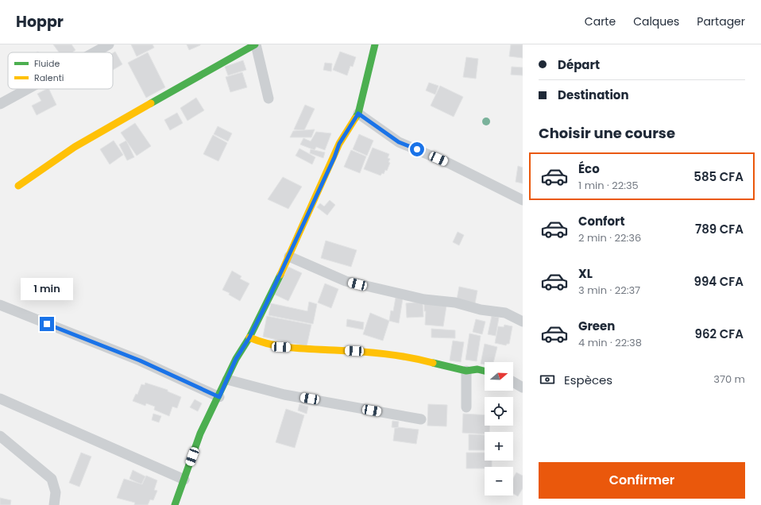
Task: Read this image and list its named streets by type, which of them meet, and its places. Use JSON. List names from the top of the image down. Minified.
{"legend":["Fluide","Ralenti"],"north":"right","page":{"header":"Hoppr","nav":["Carte","Calques","Partager"],"banner":["Départ","Destination"],"heading":"Choisir une course","list":[{"name":"Éco","note":"1 min · 22:35","value":"585 CFA"},{"name":"Confort","note":"2 min · 22:36","value":"789 CFA"},{"name":"XL","note":"3 min · 22:37","value":"994 CFA"},{"name":"Green","note":"4 min · 22:38","value":"962 CFA"}],"bubble":"1 min","map_buttons":["+","−"],"pay":["Espèces","370 m"],"buttons":"Confirmer"}}
